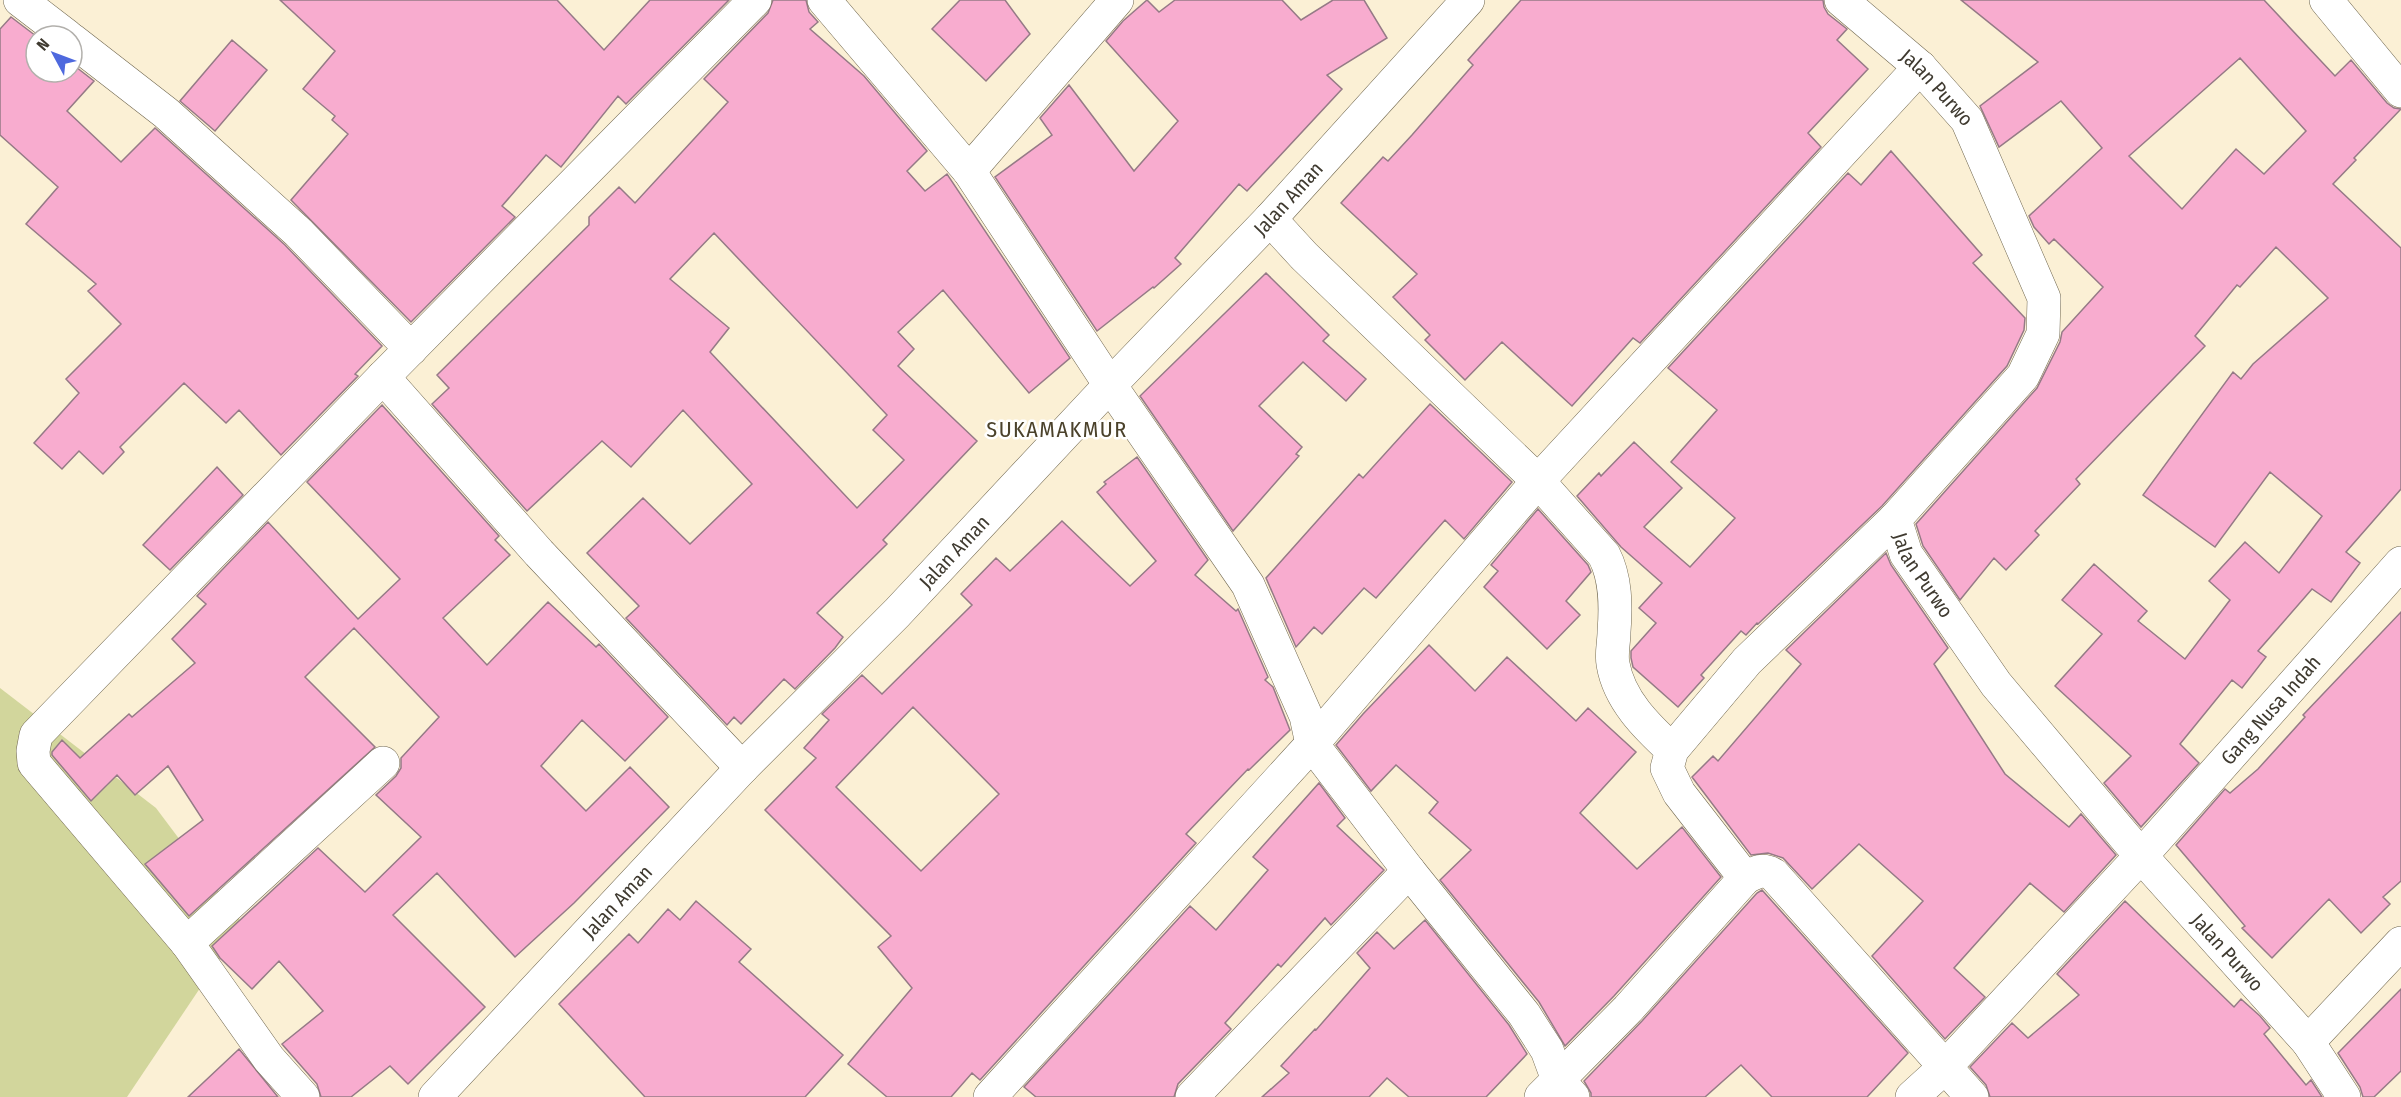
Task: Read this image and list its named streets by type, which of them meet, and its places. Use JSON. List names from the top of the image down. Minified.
{"streets":{"street":["Jalan Purwo","Jalan Aman","Gang Nusa Indah"]},"crossings":[["Jalan Purwo","Gang Nusa Indah"]],"districts":["SUKAMAKMUR"],"north":"top left"}
